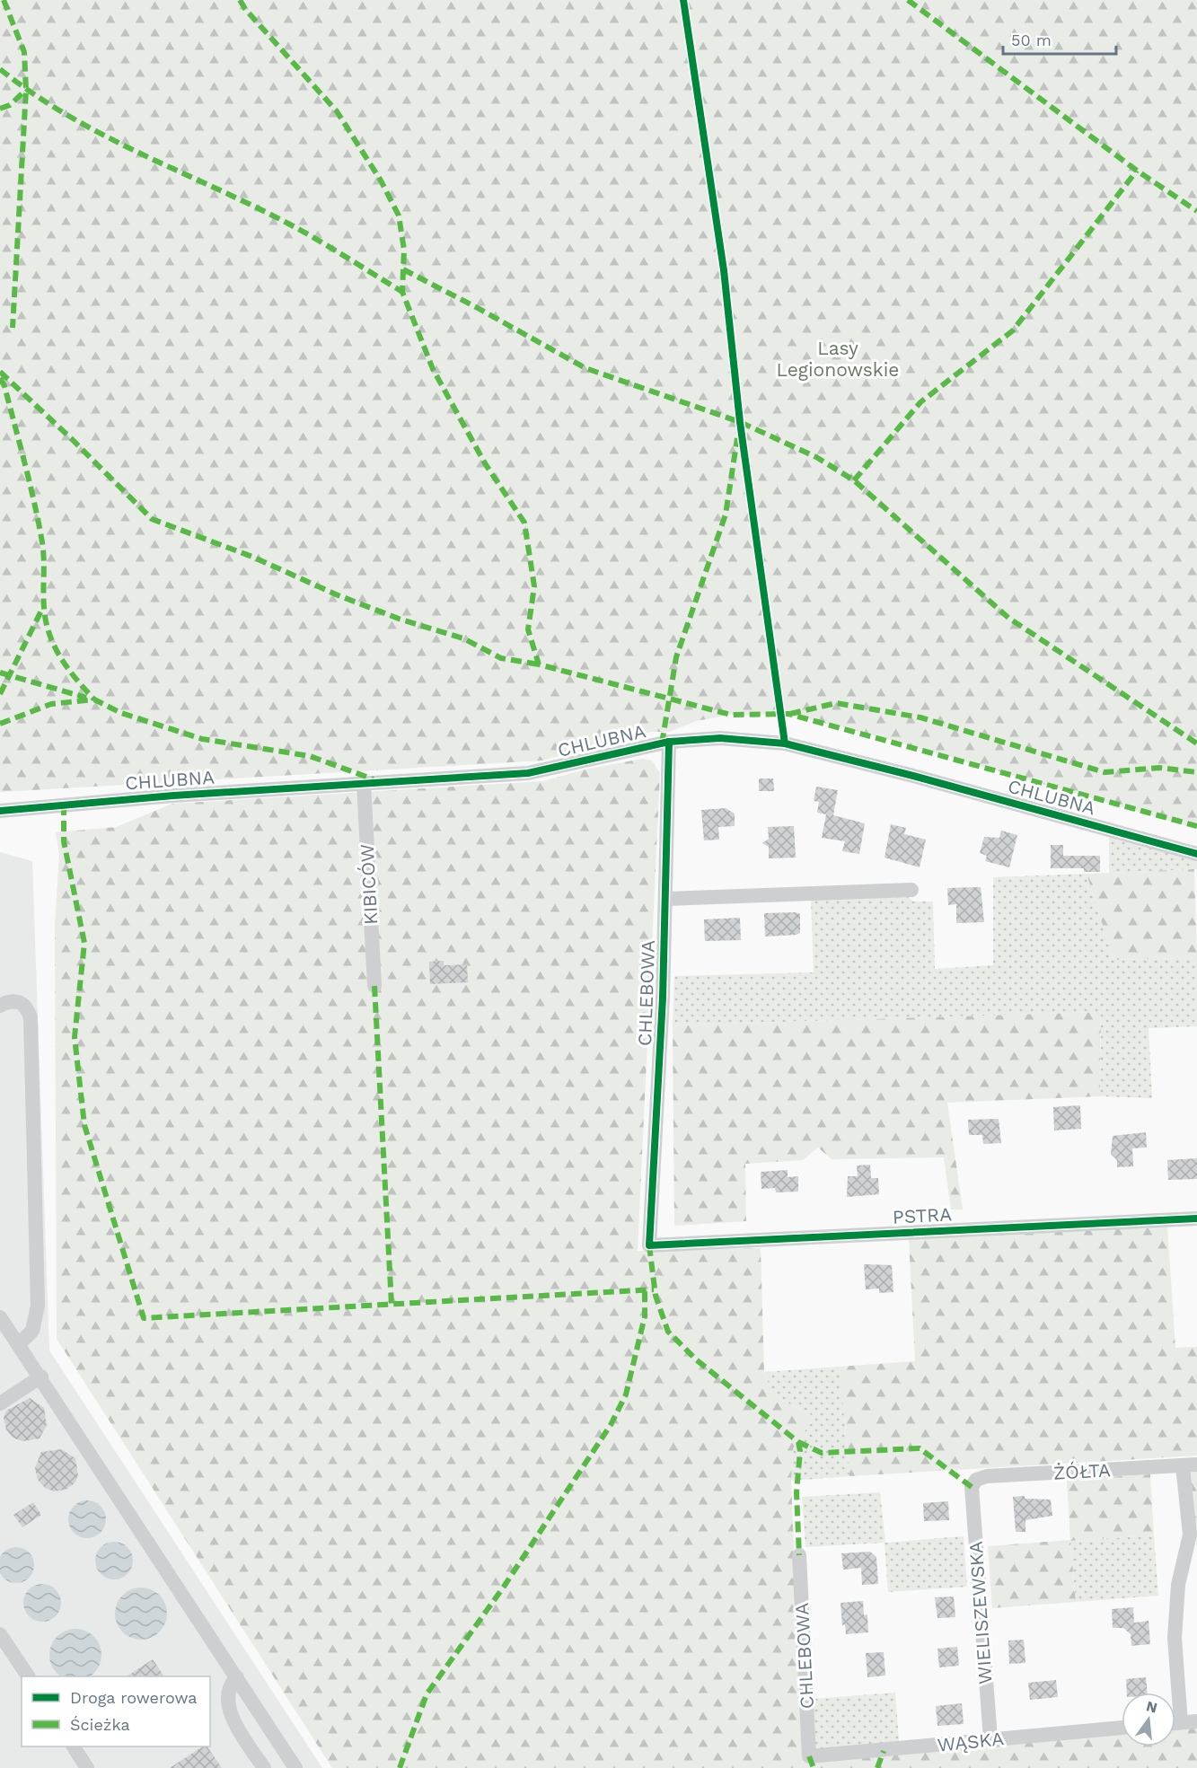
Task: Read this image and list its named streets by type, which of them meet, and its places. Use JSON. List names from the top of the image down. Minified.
{"streets":{"street":["CHLUBNA","KIBICÓW","CHLEBOWA","PSTRA","ŻÓŁTA","WIELISZEWSKA","WĄSKA"]},"crossings":[["CHLUBNA","KIBICÓW"],["CHLUBNA","CHLEBOWA"],["CHLEBOWA","PSTRA"],["CHLEBOWA","WĄSKA"],["ŻÓŁTA","WIELISZEWSKA"],["WIELISZEWSKA","WĄSKA"]],"parks":["Lasy Legionowskie"],"legend":["Droga rowerowa","Ścieżka"],"scale_bar":"50 m","north":"top"}
